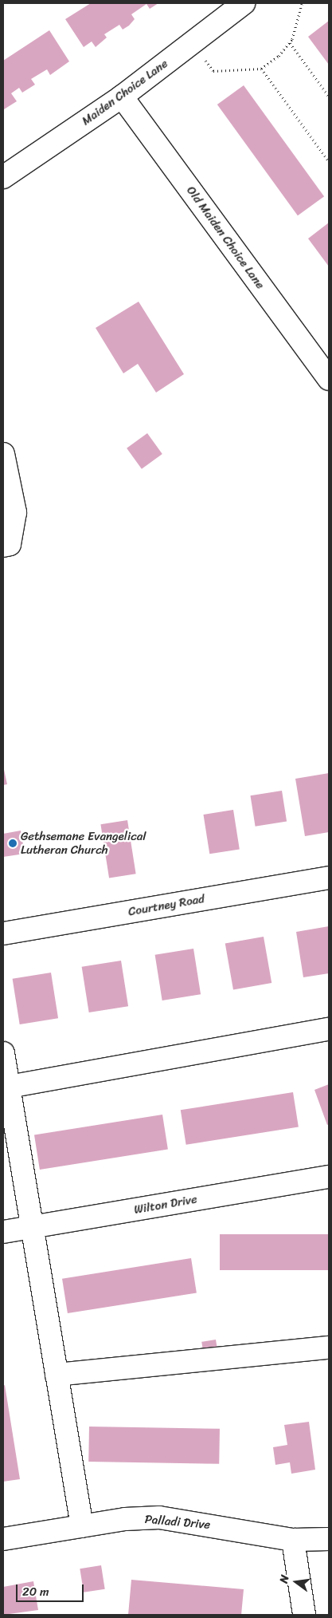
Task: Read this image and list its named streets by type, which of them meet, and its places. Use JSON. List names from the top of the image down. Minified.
{"streets":{"street":["Maiden Choice Lane","Old Maiden Choice Lane","Courtney Road","Wilton Drive","Palladi Drive"]},"crossings":[["Maiden Choice Lane","Old Maiden Choice Lane"]],"places":["Gethsemane Evangelical Lutheran Church"],"scale_bar":"20 m","north":"left"}
